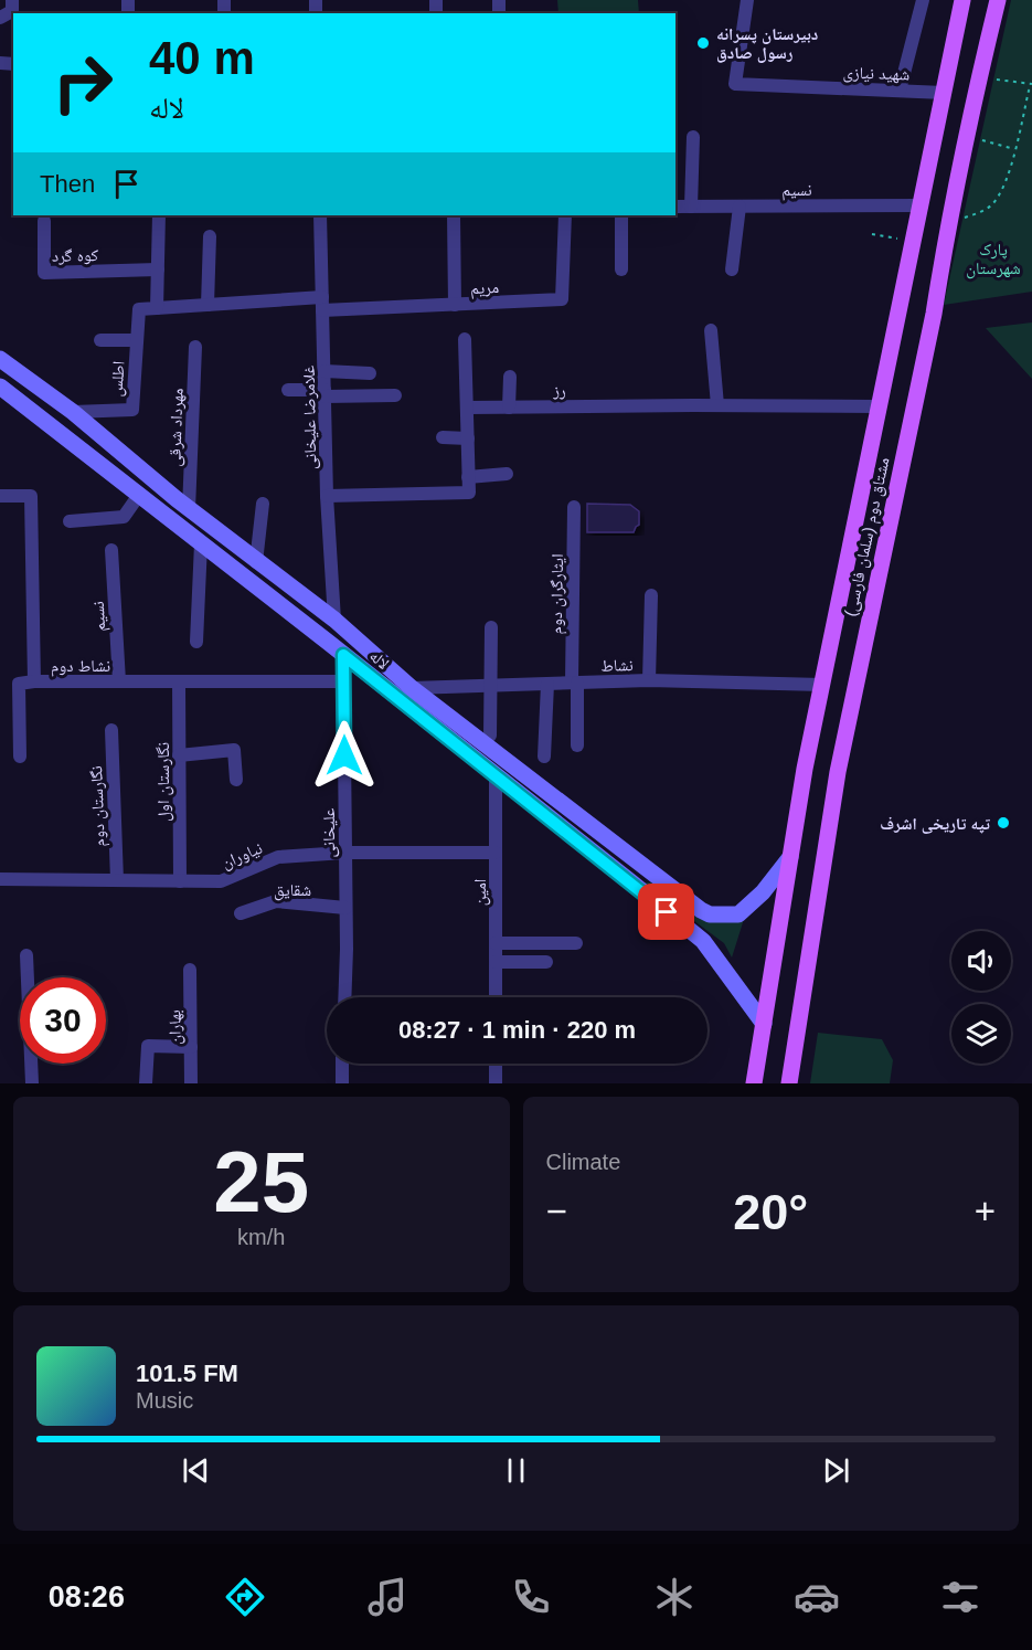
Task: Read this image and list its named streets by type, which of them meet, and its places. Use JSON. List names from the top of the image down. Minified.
{"streets":{"main road":["مشتاق دوم (سلمان فارسی)","لاله"],"street":["شهید نیازی","نسیم","کوه گرد","مریم","اطلس","رز","غلامرضا علیخانی","مهرداد شرقی","ایثارگران دوم","نشاط دوم","نشاط","نگارستان اول","نگارستان دوم","علیخانی","نیاوران","شقایق","امین","بهاران"]},"crossings":[["شهید نیازی","مشتاق دوم (سلمان فارسی)"],["نسیم","مشتاق دوم (سلمان فارسی)"],["نسیم","نشاط دوم"],["مریم","غلامرضا علیخانی"],["اطلس","لاله"],["رز","مشتاق دوم (سلمان فارسی)"],["غلامرضا علیخانی","لاله"],["مهرداد شرقی","لاله"],["مشتاق دوم (سلمان فارسی)","لاله"],["مشتاق دوم (سلمان فارسی)","نشاط"],["ایثارگران دوم","نشاط"],["لاله","نشاط"],["لاله","علیخانی"],["لاله","امین"],["نشاط دوم","نگارستان اول"],["نشاط دوم","علیخانی"],["نگارستان اول","نیاوران"],["نگارستان دوم","نیاوران"],["علیخانی","نیاوران"],["علیخانی","شقایق"],["نیاوران","امین"]],"parks":["پارک شهرستان"],"places":["دبیرستان پسرانه رسول صادق","تپه تاریخی اشرف"],"page":{"turn":["40 m","لاله"],"then":"Then","limit":"30","trip":"08:27 · 1 min · 220 m","tile":[["25","km/h"],"Climate"],"heat":["−","20°","+"],"song":["101.5 FM","Music"],"tabs":"08:26"}}
